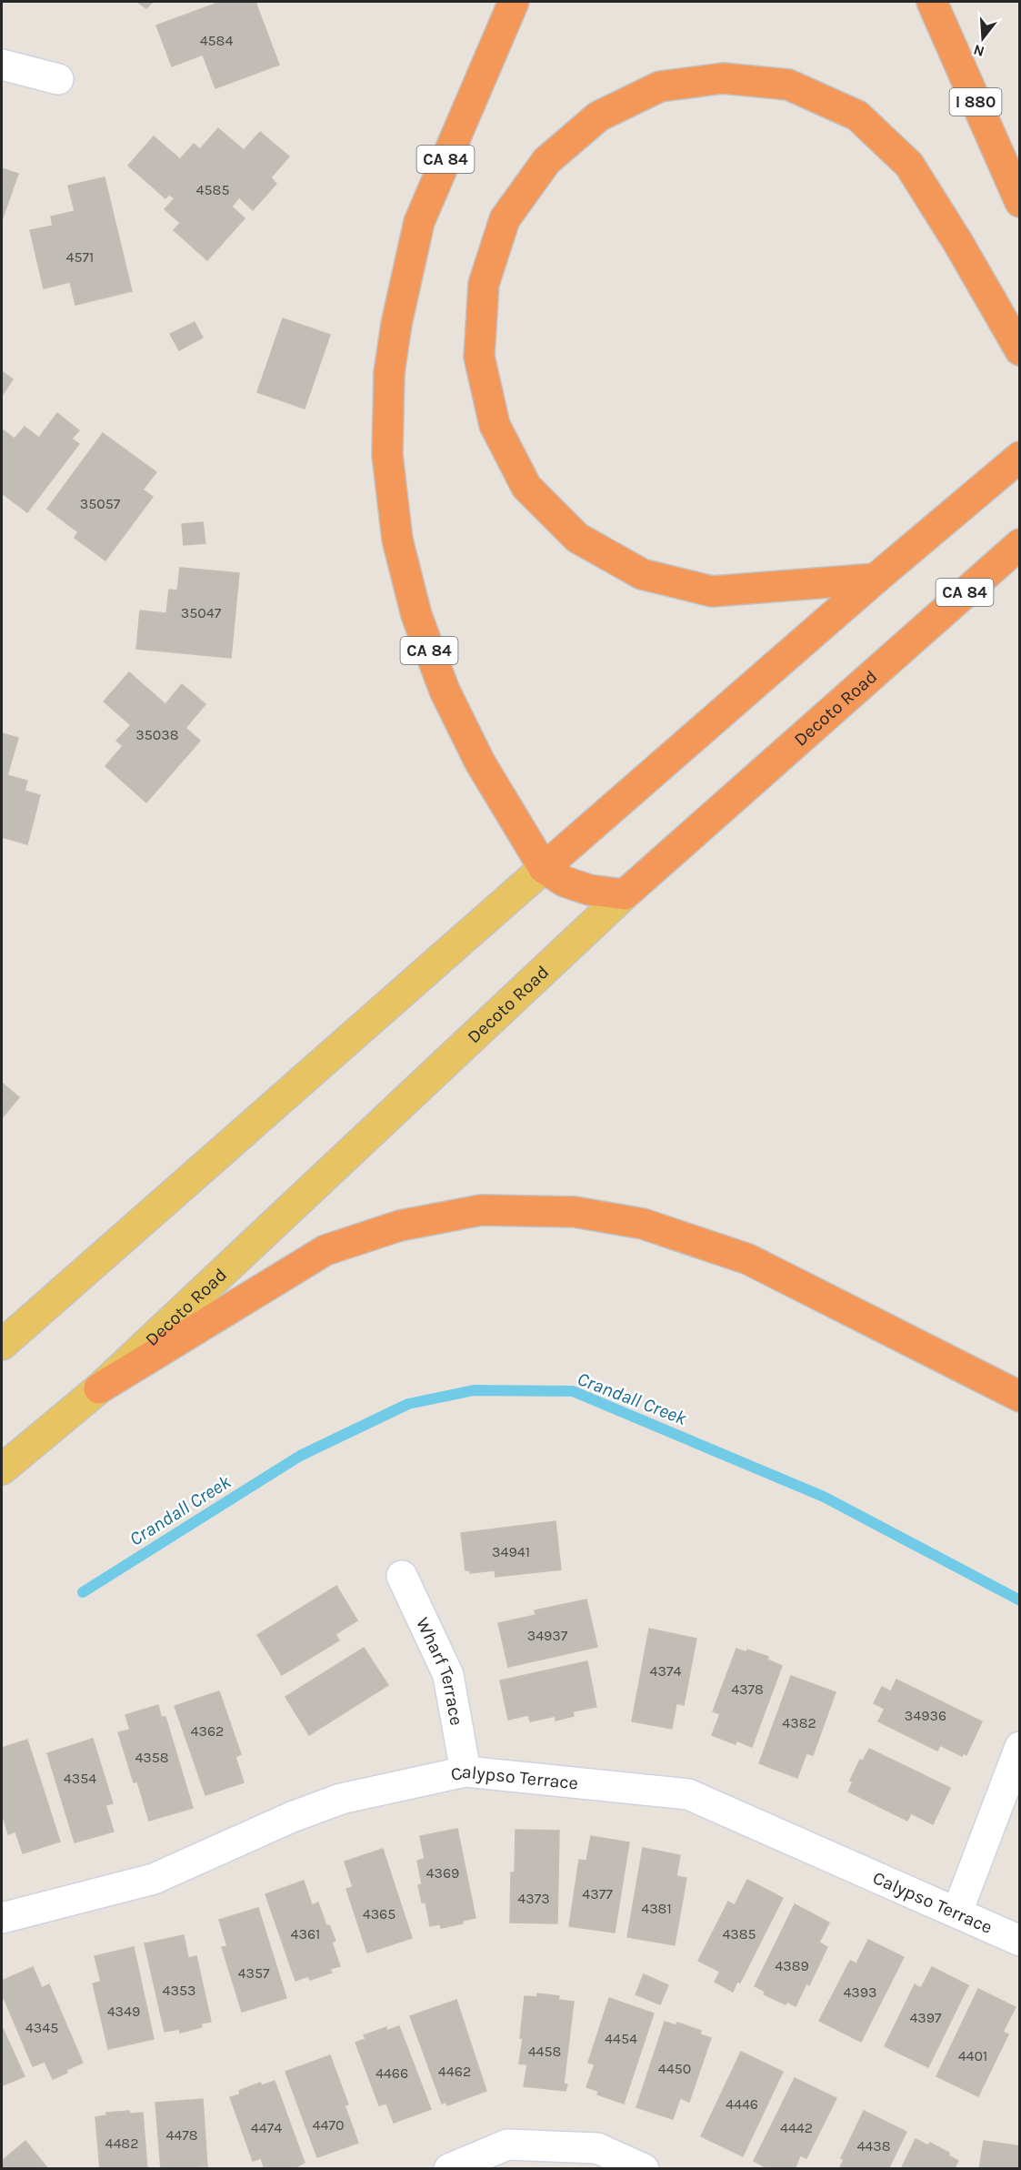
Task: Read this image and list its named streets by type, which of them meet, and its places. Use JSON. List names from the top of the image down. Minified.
{"streets":{"highway":["I 880","CA 84","Decoto Road"],"street":["Wharf Terrace","Calypso Terrace"]},"crossings":[["CA 84","Decoto Road"],["Wharf Terrace","Calypso Terrace"]],"water":["Crandall Creek"],"house_numbers":["4584","4585","4571","35057","35047","35038","34941","34937","4374","4378","34936","4382","4362","4358","4354","4369","4377","4373","4381","4365","4361","4385","4389","4357","4353","4393","4349","4397","4345","4454","4458","4401","4450","4462","4466","4446","4470","4474","4442","4478","4482","4438"],"north":"bottom"}
